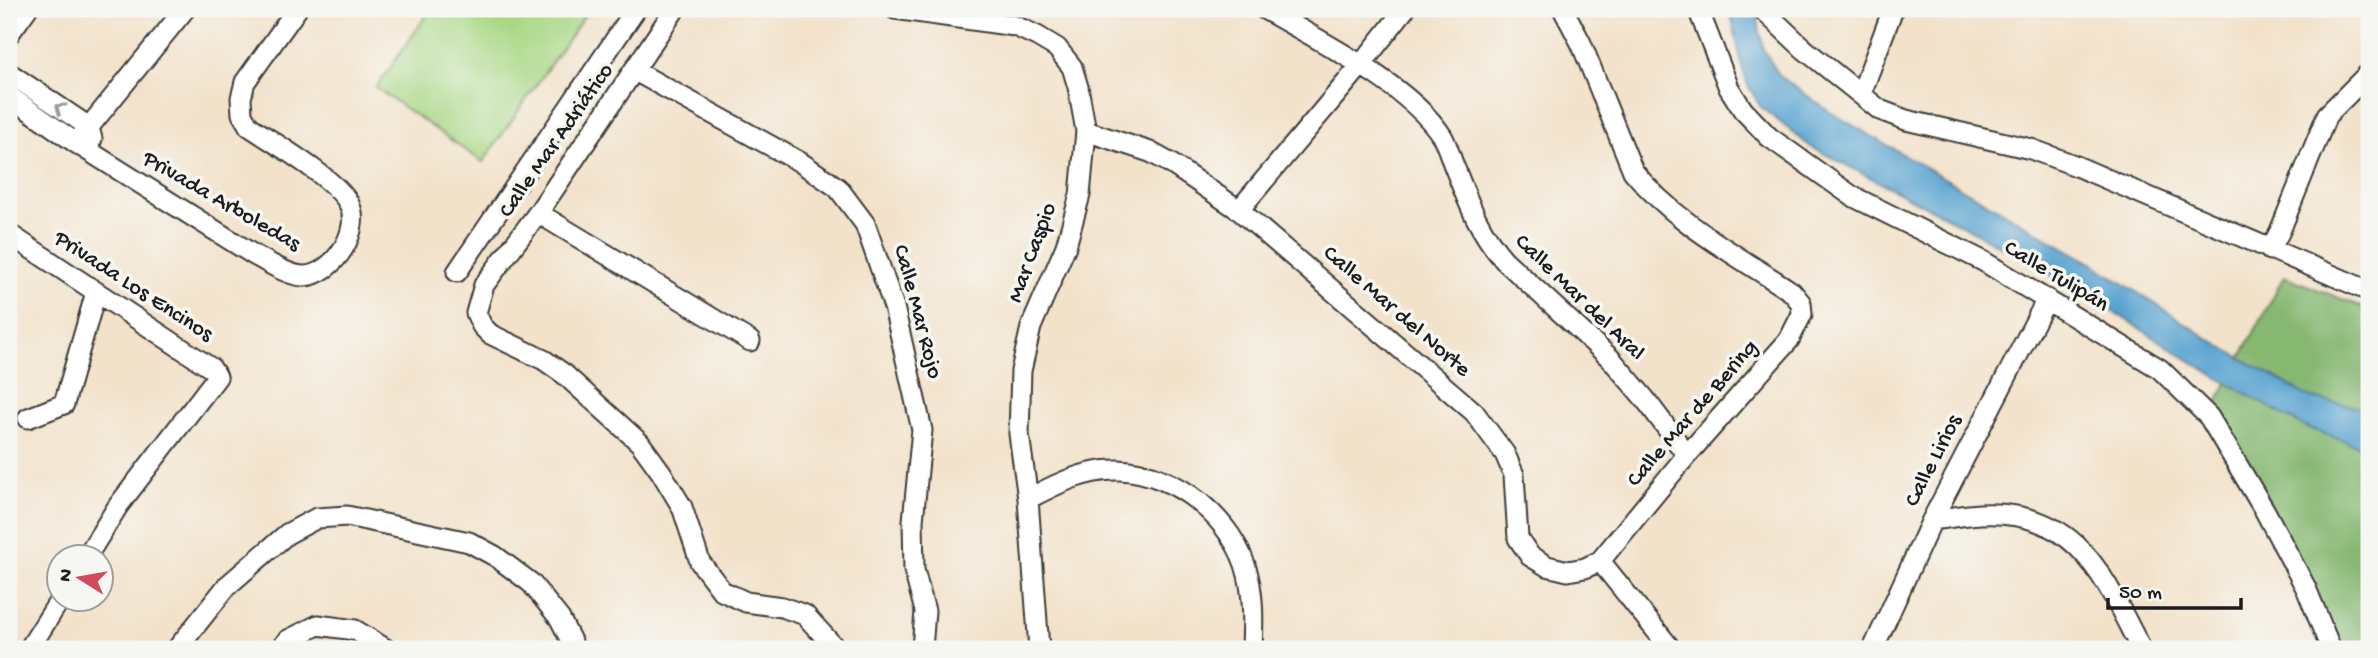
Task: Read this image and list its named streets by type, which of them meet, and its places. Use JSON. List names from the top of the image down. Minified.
{"streets":{"street":["Calle Mar Adriático","Privada Arboledas","Mar Caspio","Calle Tulipán","Privada Los Encinos","Calle Mar del Aral","Calle Mar Rojo","Calle Mar del Norte","Calle Mar de Bering","Calle Lirios"]},"crossings":[["Calle Mar Adriático","Calle Mar Rojo"],["Mar Caspio","Calle Mar del Norte"],["Calle Tulipán","Calle Lirios"],["Calle Mar del Aral","Calle Mar de Bering"],["Calle Mar del Norte","Calle Mar de Bering"]],"scale_bar":"50 m","north":"left"}
